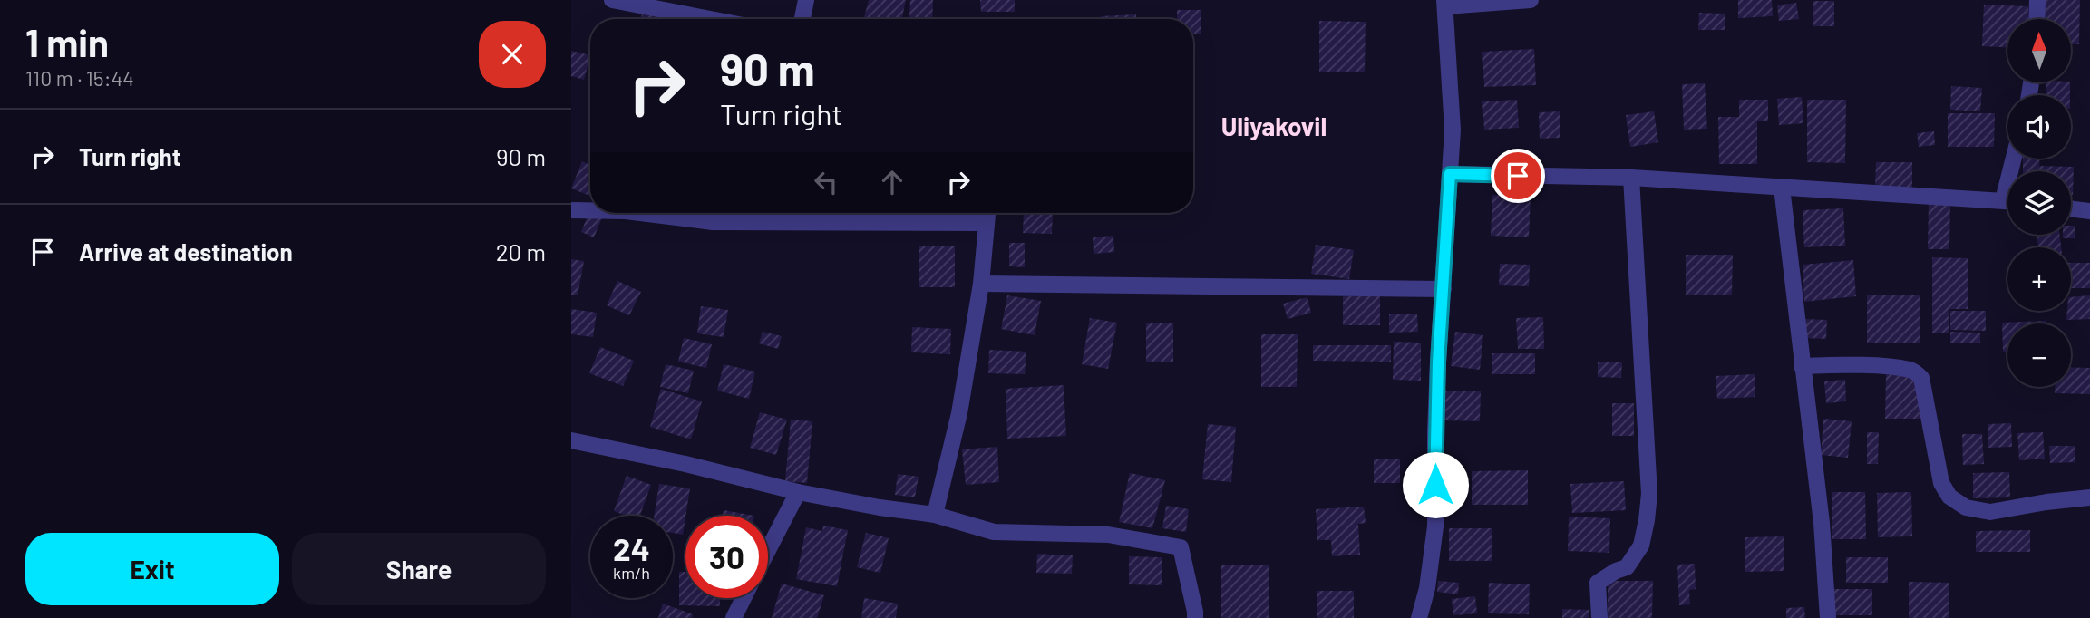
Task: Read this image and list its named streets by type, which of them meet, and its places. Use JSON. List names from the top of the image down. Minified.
{"districts":["Uliyakovil"],"north":"top","page":{"heading":["1 min","110 m · 15:44"],"map_buttons":["+","−"],"turn":["90 m","Turn right"],"list":[{"name":"Turn right","value":"90 m"},{"name":"Arrive at destination","value":"20 m"}],"speed":"24 km/h","limit":"30","buttons":["Exit","Share"]}}
